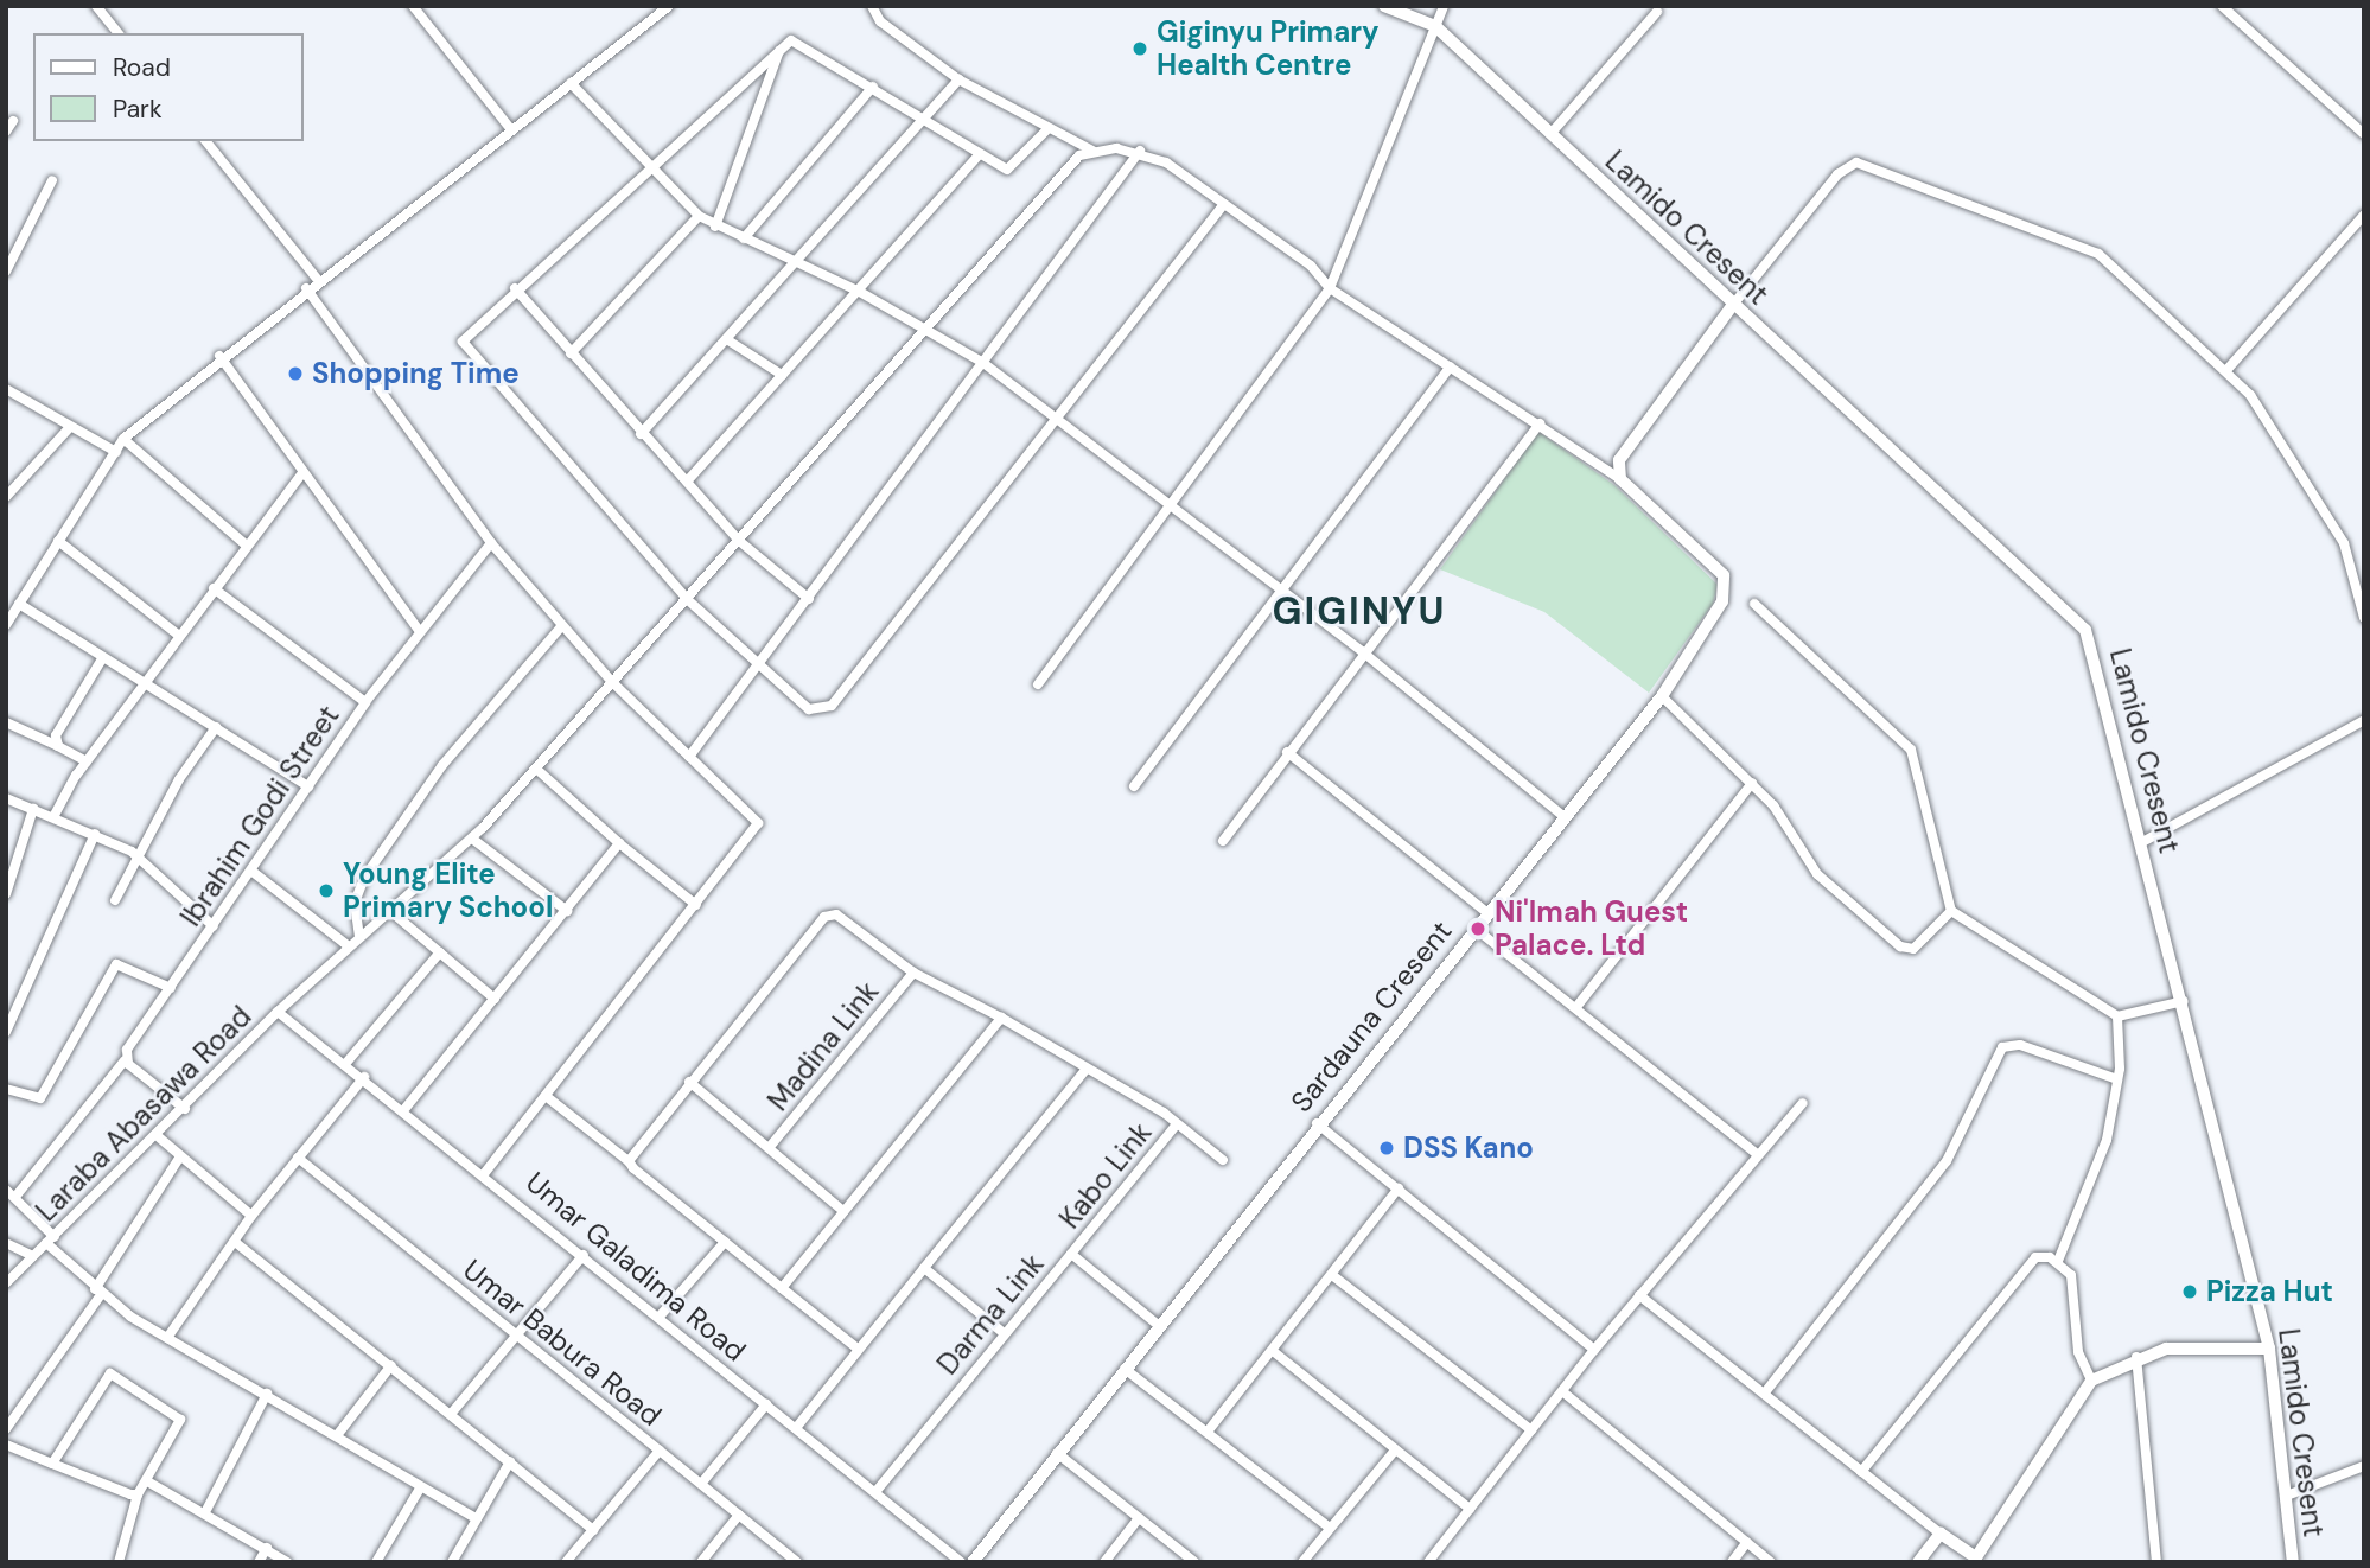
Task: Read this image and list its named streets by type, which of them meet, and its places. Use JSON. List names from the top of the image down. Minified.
{"streets":{"street":["Lamido Cresent","Ibrahim Godi Street","Sardauna Cresent","Madina Link","Laraba Abasawa Road","Kabo Link","Umar Galadima Road","Darma Link","Umar Babura Road"]},"crossings":[["Sardauna Cresent","Darma Link"],["Laraba Abasawa Road","Umar Galadima Road"],["Kabo Link","Darma Link"],["Umar Galadima Road","Darma Link"]],"districts":["GIGINYU"],"places":["Giginyu Primary Health Centre","Shopping Time","Young Elite Primary School","Ni'Imah Guest Palace. Ltd","DSS Kano","Pizza Hut"],"legend":["Road","Park"]}
